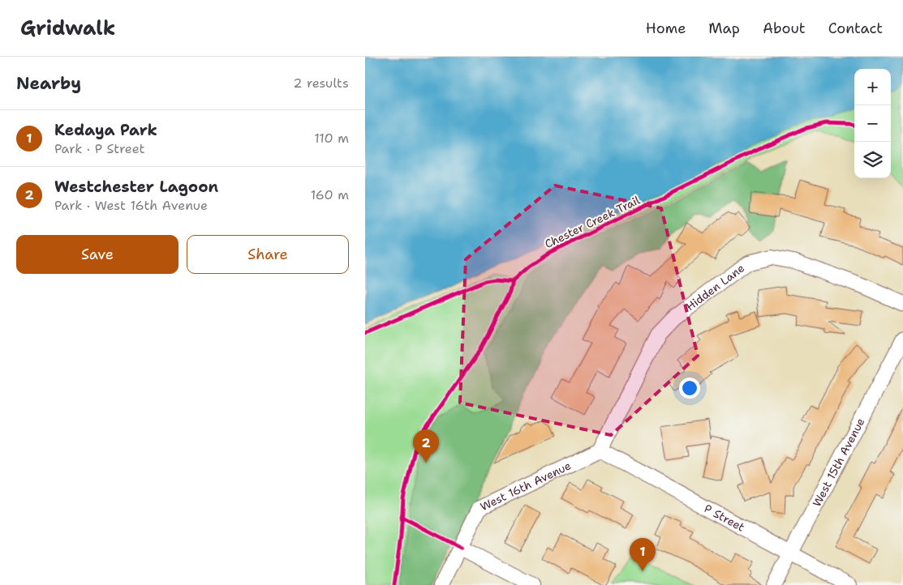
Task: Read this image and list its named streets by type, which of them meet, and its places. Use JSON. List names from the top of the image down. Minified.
{"streets":{"street":["Hidden Lane","West 15th Avenue","West 16th Avenue","P Street"],"cycle path":["Chester Creek Trail"]},"crossings":[["Hidden Lane","West 16th Avenue"],["Hidden Lane","P Street"],["West 15th Avenue","P Street"],["West 16th Avenue","P Street"]],"page":{"header":"Gridwalk","nav":["Home","Map","About","Contact"],"heading":["Nearby","2 results"],"map_buttons":["+","−"],"list":[{"mark":"1","name":"Kedaya Park","note":"Park · P Street","value":"110 m"},{"mark":"2","name":"Westchester Lagoon","note":"Park · West 16th Avenue","value":"160 m"}],"buttons":["Save","Share"],"pins":["2","1"]}}
